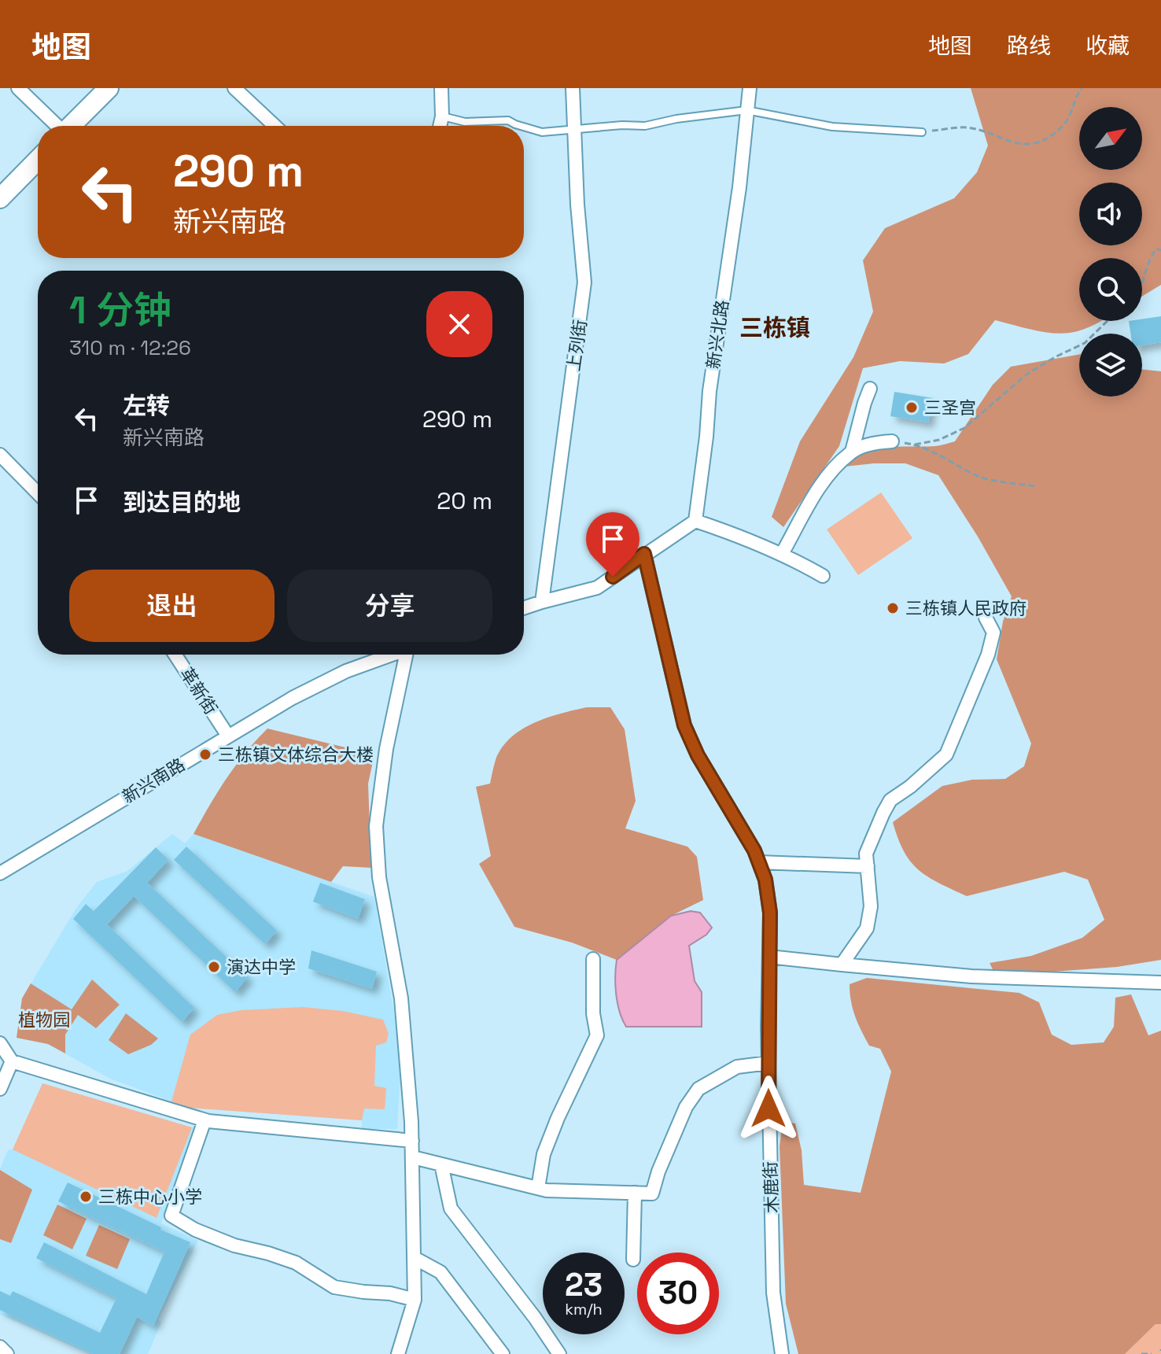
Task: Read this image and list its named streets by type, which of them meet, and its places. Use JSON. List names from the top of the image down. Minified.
{"streets":{"street":["新兴北路","上列街","革新街","新兴南路","木鹿街"]},"crossings":[["革新街","新兴南路"]],"districts":["三栋镇"],"parks":["植物园"],"places":["三圣宫","三栋镇人民政府","三栋镇文体综合大楼","演达中学","三栋中心小学"],"north":"top right","page":{"header":"地图","nav":["地图","路线","收藏"],"turn":["290 m","新兴南路"],"heading":["1 分钟","310 m · 12:26"],"list":[{"name":"左转","note":"新兴南路","value":"290 m"},{"name":"到达目的地","value":"20 m"}],"buttons":["退出","分享"],"speed":"23 km/h","limit":"30"}}
